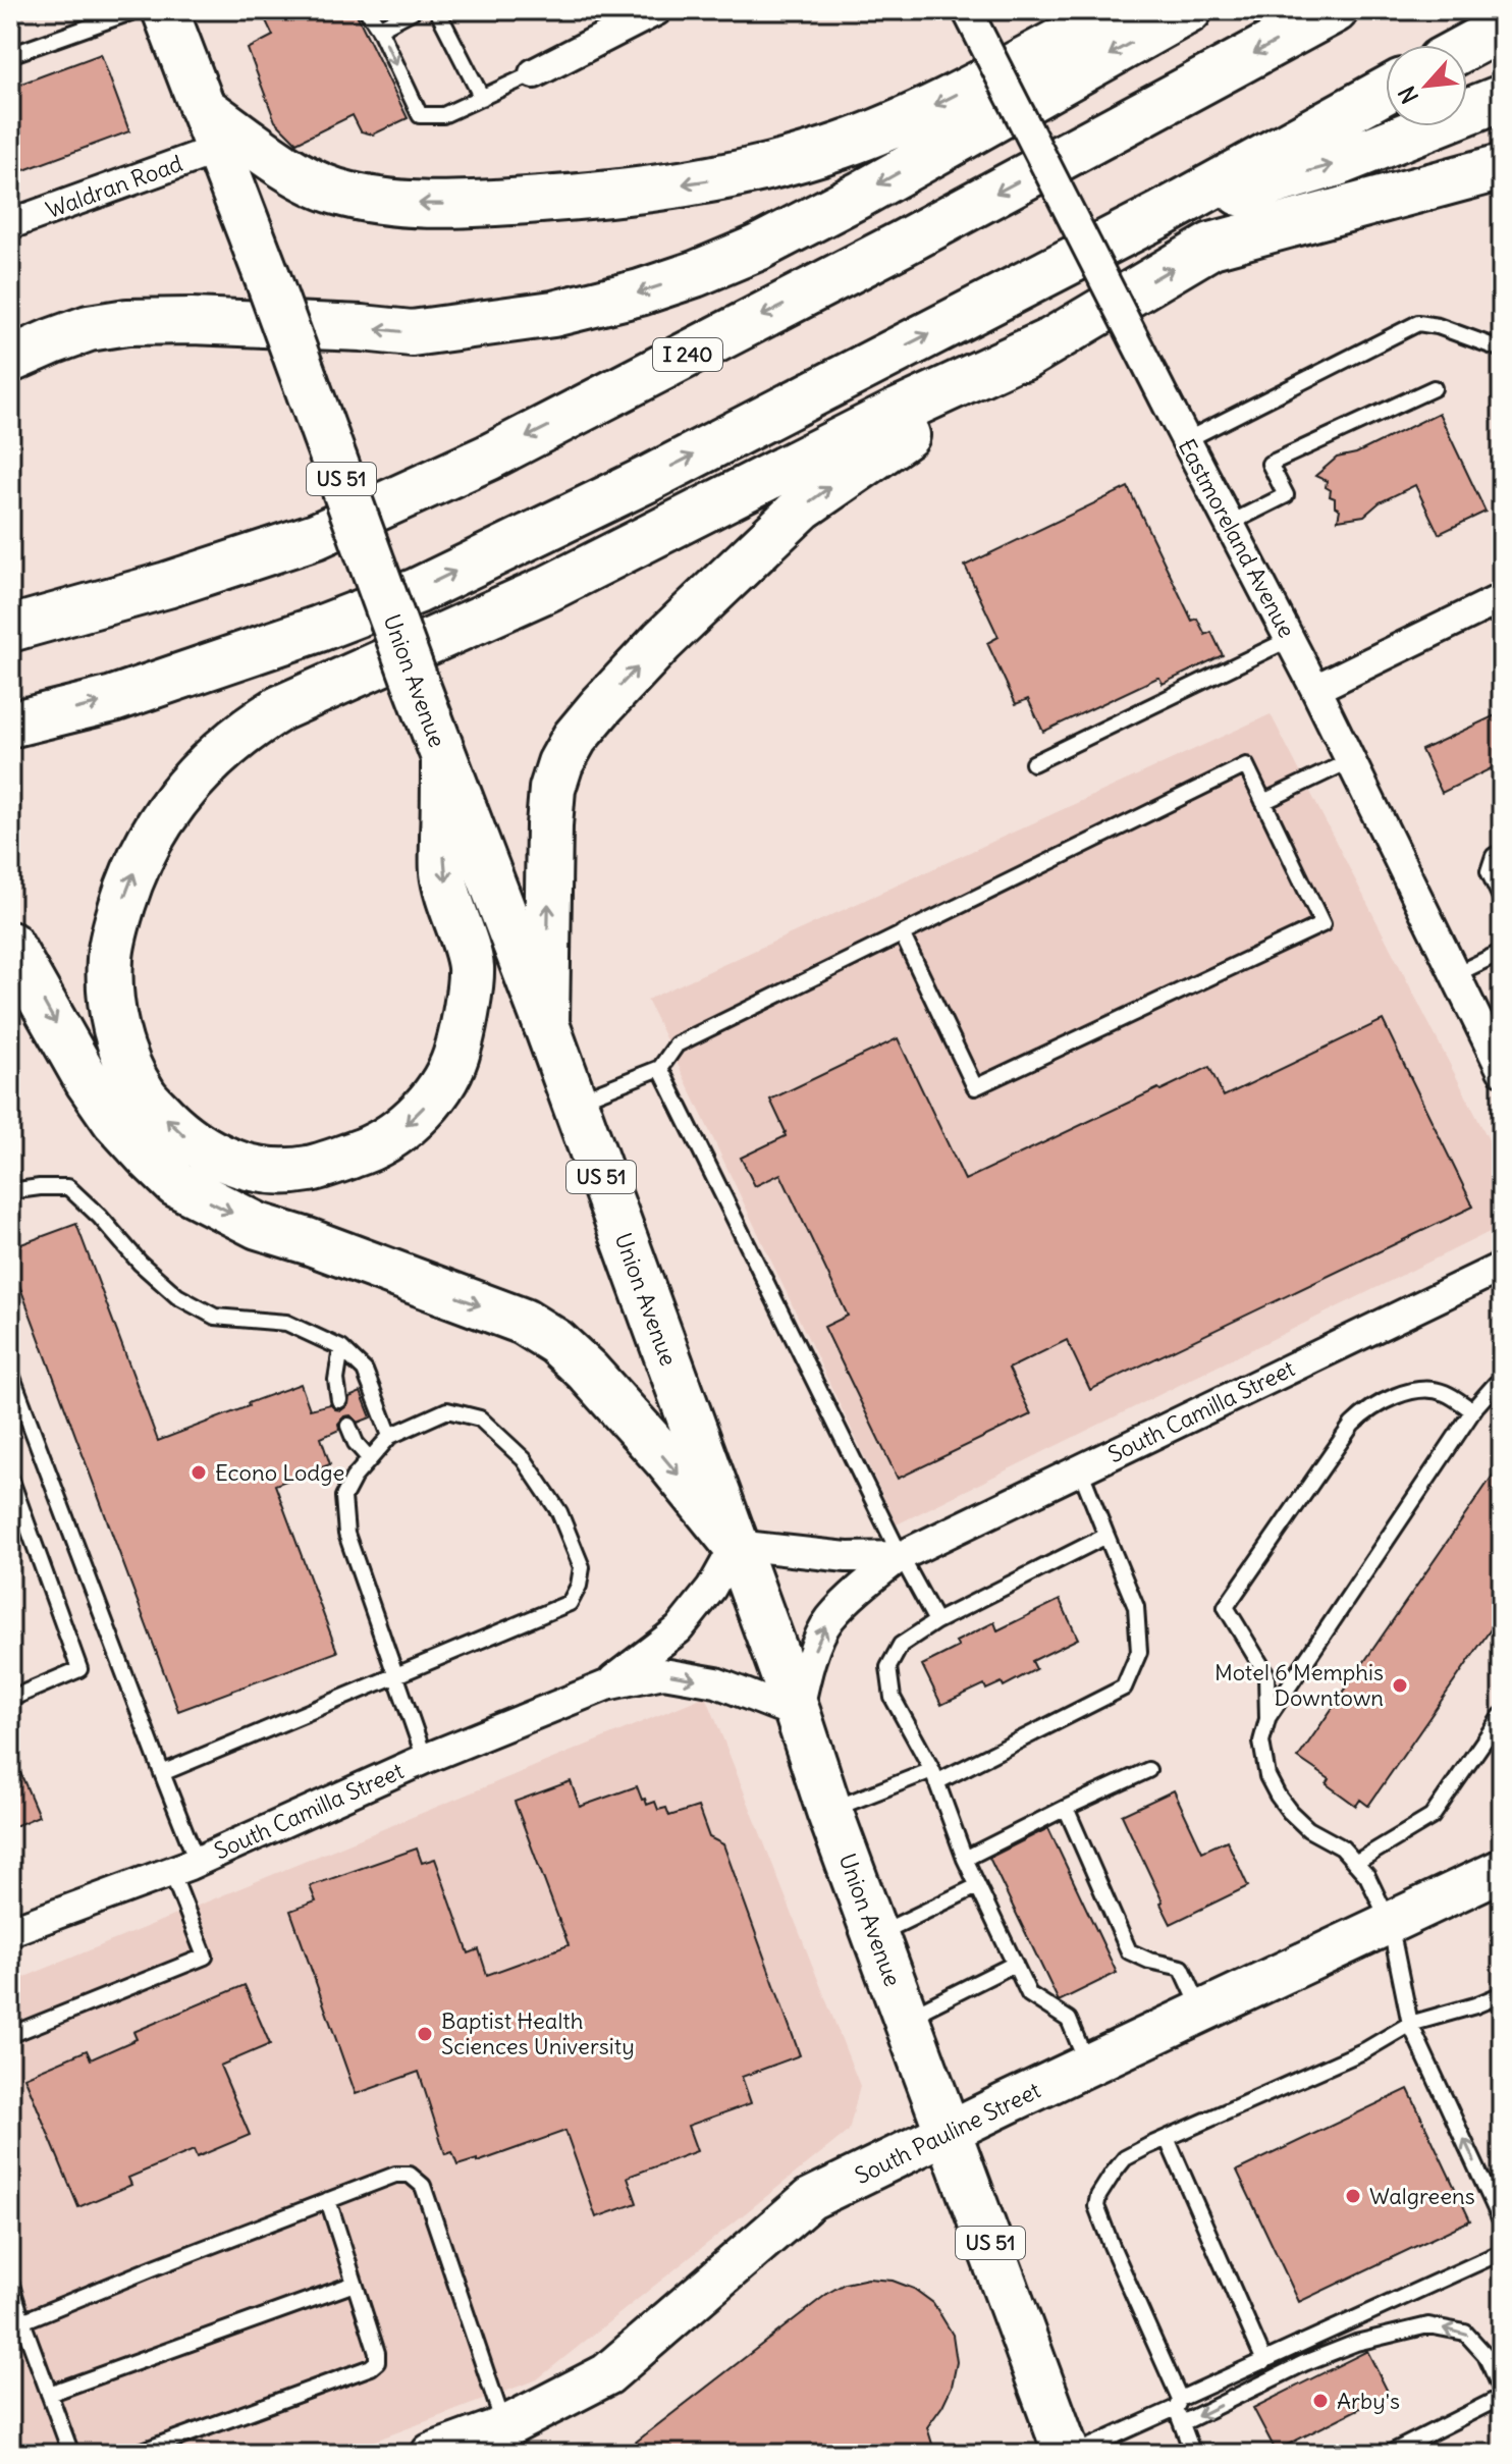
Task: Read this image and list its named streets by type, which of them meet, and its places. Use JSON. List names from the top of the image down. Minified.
{"streets":{"main road":["I 240","US 51","Union Avenue","South Pauline Street"],"street":["Waldran Road","Eastmoreland Avenue","South Camilla Street"]},"crossings":[["Waldran Road","Union Avenue"],["Union Avenue","South Camilla Street"],["Union Avenue","South Pauline Street"]],"places":["Econo Lodge","Motel 6 Memphis Downtown","Baptist Health Sciences University","Walgreens","Arby's"],"north":"bottom left"}
